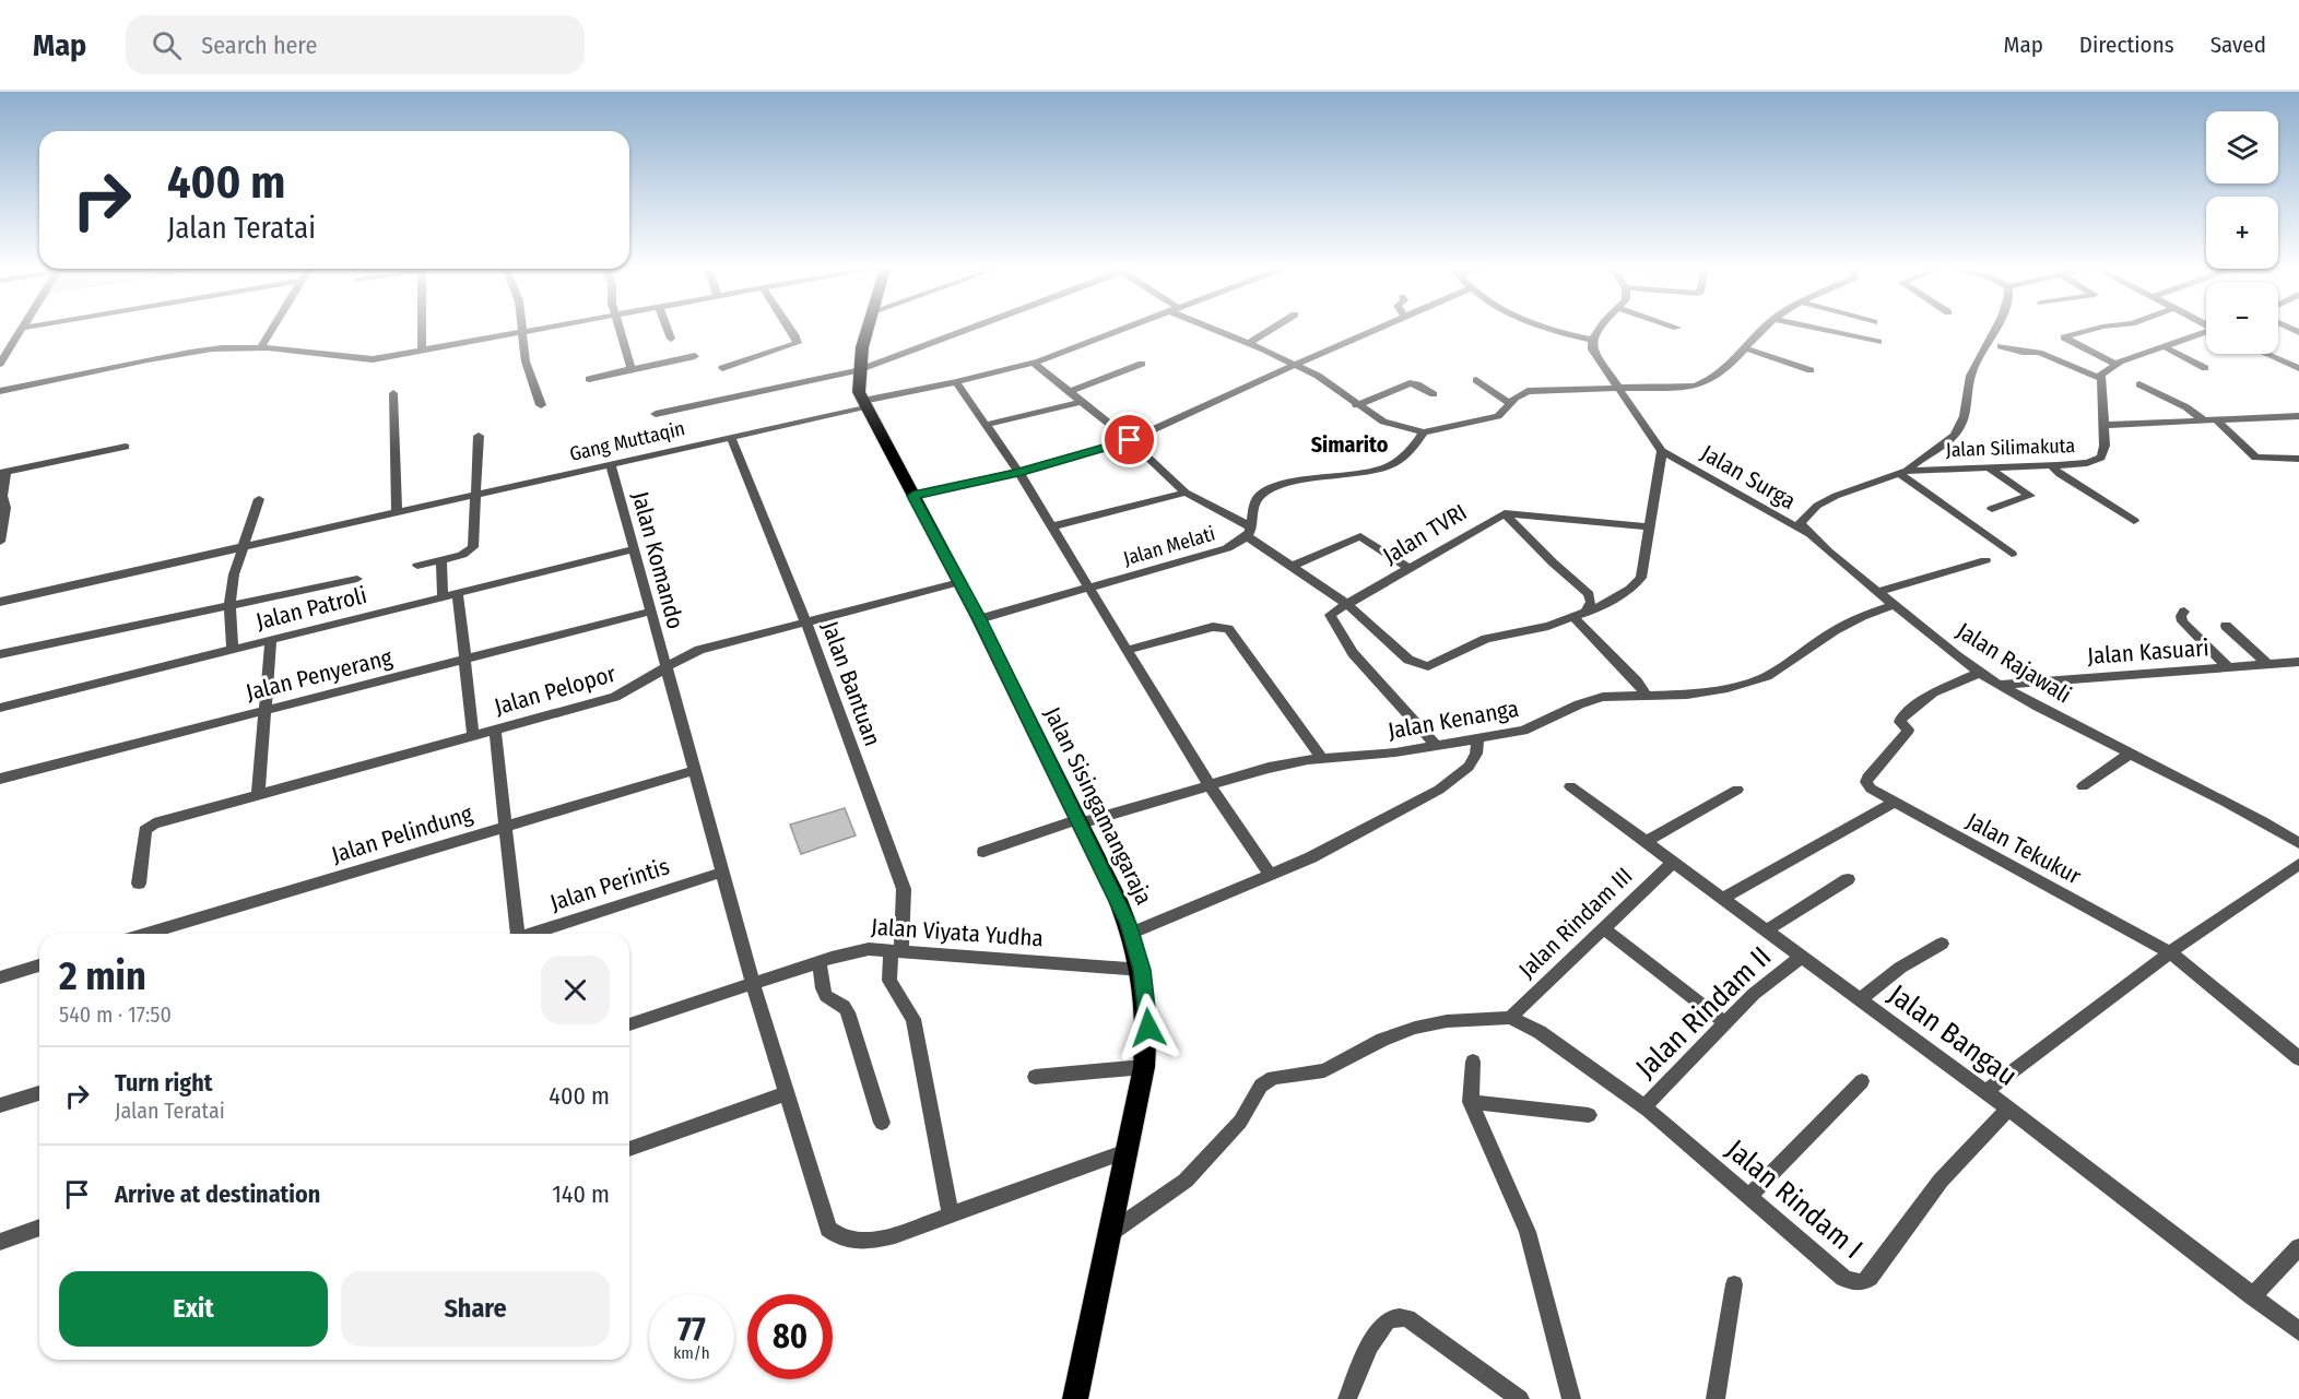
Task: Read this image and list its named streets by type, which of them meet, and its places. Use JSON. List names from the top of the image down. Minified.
{"streets":{"highway":["Jalan Sisingamangaraja"],"street":["Gang Muttaqin","Jalan Silimakuta","Jalan Surga","Jalan TVRI","Jalan Melati","Jalan Komando","Jalan Patroli","Jalan Kasuari","Jalan Rajawali","Jalan Penyerang","Jalan Bantuan","Jalan Pelopor","Jalan Kenanga","Jalan Pelindung","Jalan Tekukur","Jalan Perintis","Jalan Rindam III","Jalan Viyata Yudha","Jalan Rindam II","Jalan Bangau","Jalan Rindam I"]},"crossings":[["Gang Muttaqin","Jalan Komando"],["Gang Muttaqin","Jalan Bantuan"],["Gang Muttaqin","Jalan Sisingamangaraja"],["Jalan Surga","Jalan Rajawali"],["Jalan Melati","Jalan Sisingamangaraja"],["Jalan Komando","Jalan Patroli"],["Jalan Komando","Jalan Penyerang"],["Jalan Komando","Jalan Pelopor"],["Jalan Kasuari","Jalan Rajawali"],["Jalan Rajawali","Jalan Kenanga"],["Jalan Rajawali","Jalan Tekukur"],["Jalan Bantuan","Jalan Pelopor"],["Jalan Bantuan","Jalan Viyata Yudha"],["Jalan Pelopor","Jalan Sisingamangaraja"],["Jalan Kenanga","Jalan Sisingamangaraja"],["Jalan Sisingamangaraja","Jalan Viyata Yudha"],["Jalan Rindam III","Jalan Bangau"],["Jalan Rindam III","Jalan Rindam I"],["Jalan Rindam II","Jalan Bangau"],["Jalan Rindam II","Jalan Rindam I"],["Jalan Bangau","Jalan Rindam I"]],"districts":["Simarito"],"page":{"header":"Map","search":"Search here","nav":["Map","Directions","Saved"],"map_buttons":["+","−"],"turn":["400 m","Jalan Teratai"],"heading":["2 min","540 m · 17:50"],"list":[{"name":"Turn right","note":"Jalan Teratai","value":"400 m"},{"name":"Arrive at destination","value":"140 m"}],"buttons":["Exit","Share"],"speed":"77 km/h","limit":"80"}}
